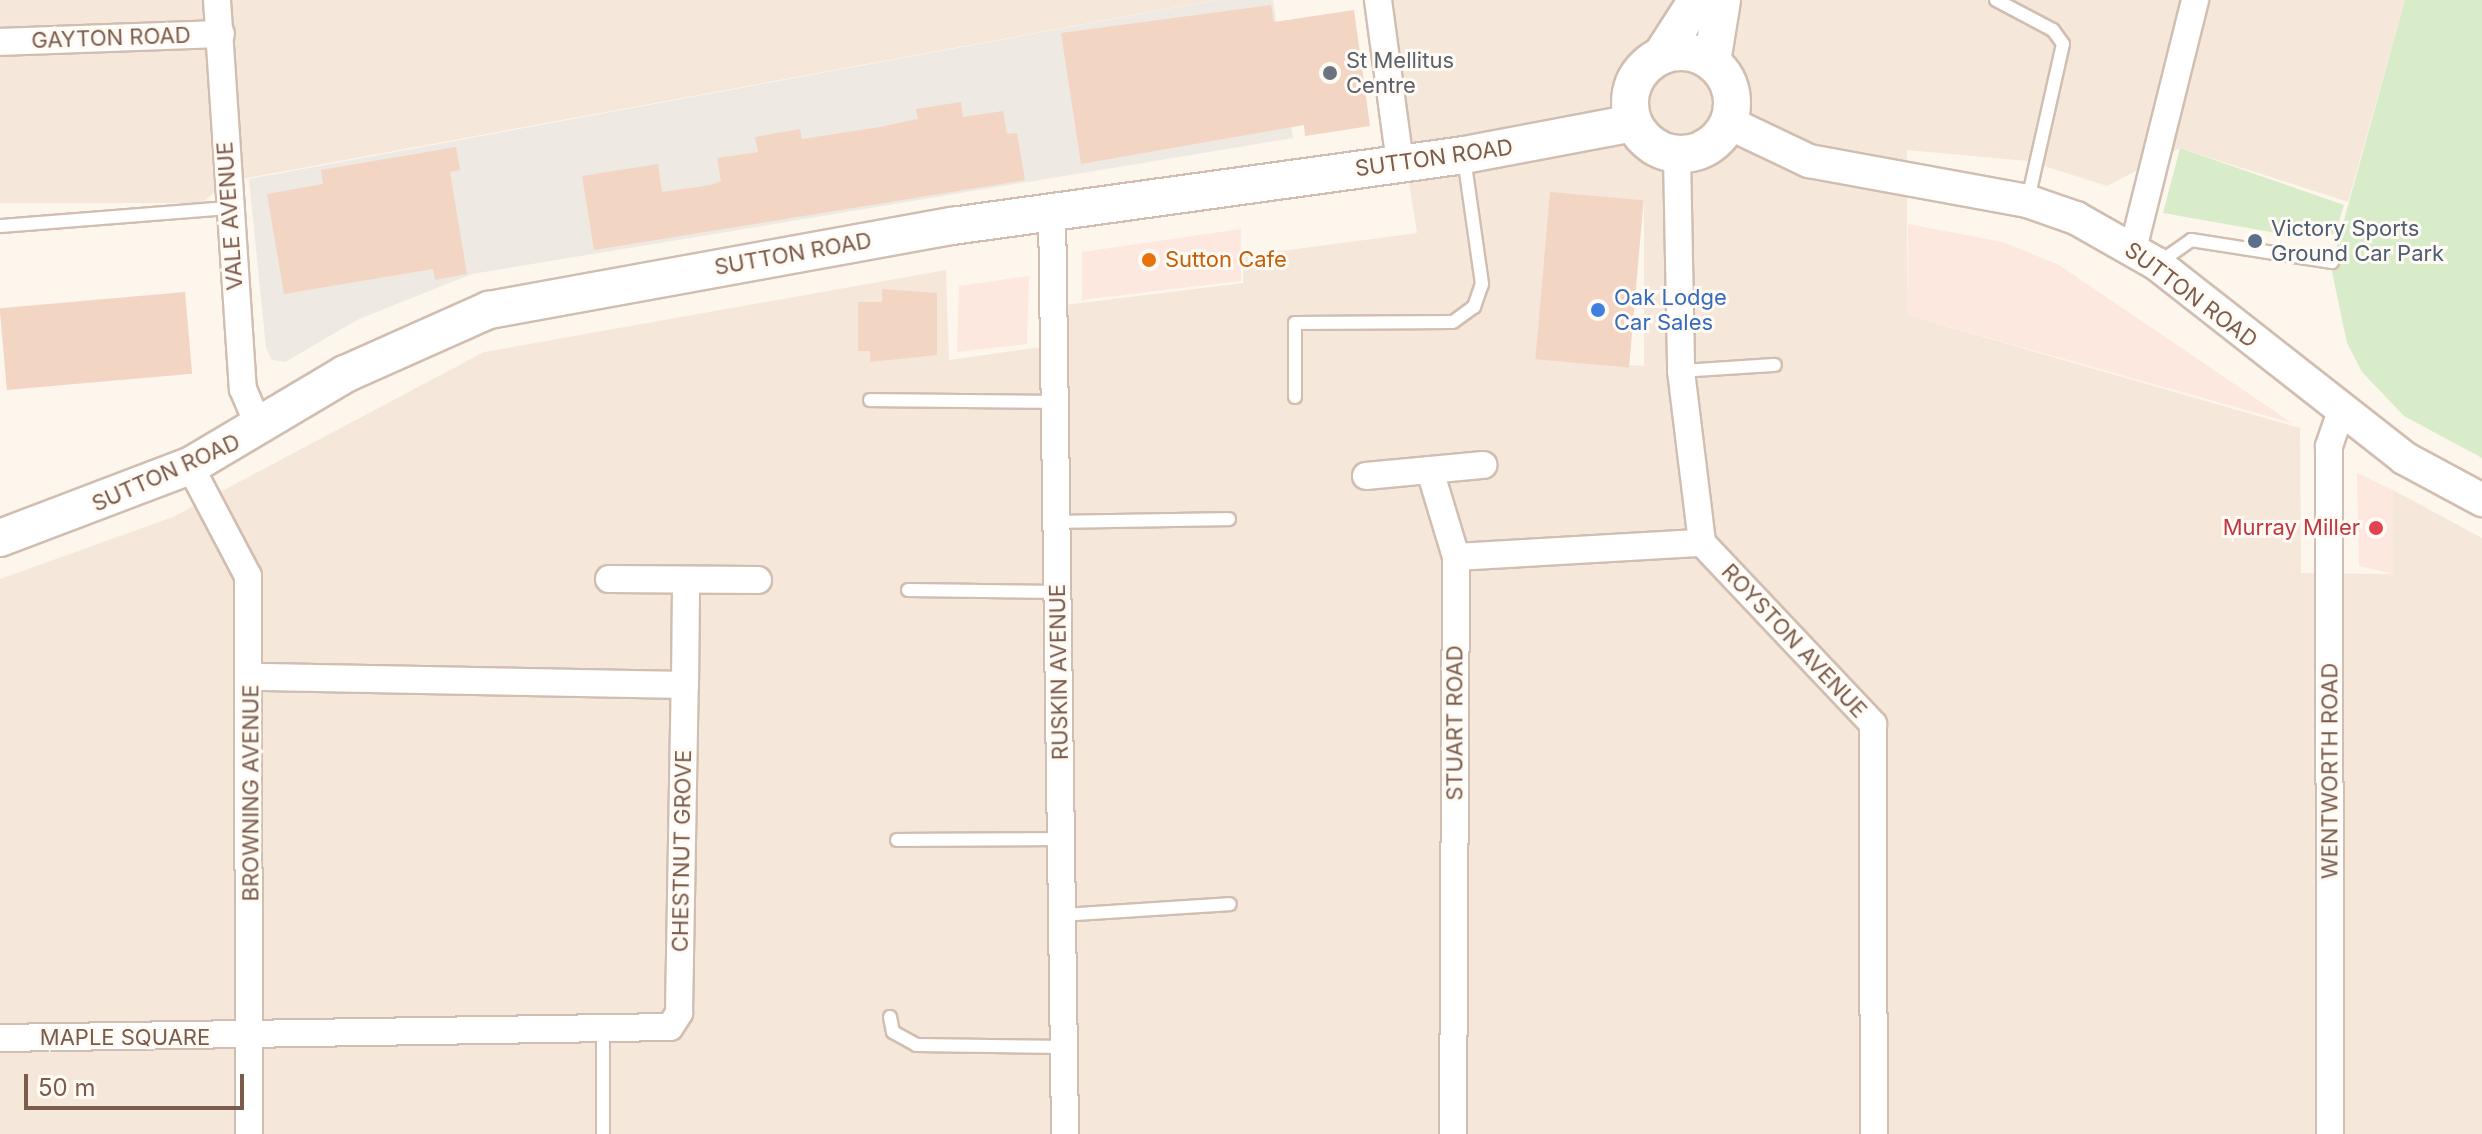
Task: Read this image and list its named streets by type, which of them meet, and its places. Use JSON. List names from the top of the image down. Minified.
{"streets":{"main road":["SUTTON ROAD"],"street":["GAYTON ROAD","VALE AVENUE","ROYSTON AVENUE","RUSKIN AVENUE","STUART ROAD","WENTWORTH ROAD","BROWNING AVENUE","CHESTNUT GROVE","MAPLE SQUARE"]},"crossings":[["GAYTON ROAD","VALE AVENUE"],["SUTTON ROAD","VALE AVENUE"],["SUTTON ROAD","RUSKIN AVENUE"],["SUTTON ROAD","WENTWORTH ROAD"],["SUTTON ROAD","BROWNING AVENUE"],["BROWNING AVENUE","CHESTNUT GROVE"],["BROWNING AVENUE","MAPLE SQUARE"],["CHESTNUT GROVE","MAPLE SQUARE"]],"places":["St Mellitus Centre","Victory Sports Ground Car Park","Sutton Cafe","Oak Lodge Car Sales","Murray Miller"],"scale_bar":"50 m"}
